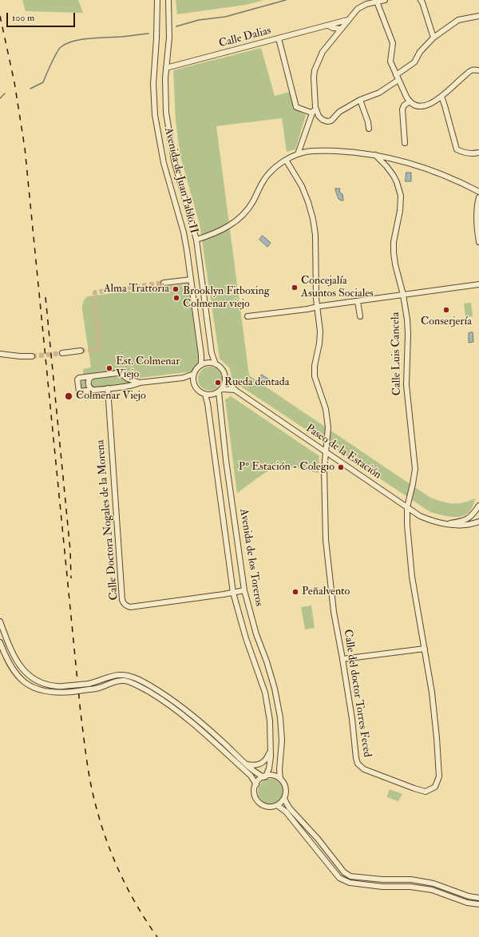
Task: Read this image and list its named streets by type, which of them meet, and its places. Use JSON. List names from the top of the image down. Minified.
{"streets":{"street":["Calle Dalias","Avenida de Juan Pablo II","Calle Luis Cancela","Paseo de la Estación","Calle Doctora Nogales de la Morena","Avenida de los Toreros","Calle del doctor Torres Feced"]},"crossings":[["Calle Dalias","Avenida de Juan Pablo II"],["Avenida de Juan Pablo II","Paseo de la Estación"],["Avenida de Juan Pablo II","Avenida de los Toreros"],["Calle Luis Cancela","Paseo de la Estación"],["Calle Luis Cancela","Calle del doctor Torres Feced"],["Paseo de la Estación","Avenida de los Toreros"],["Paseo de la Estación","Calle del doctor Torres Feced"],["Calle Doctora Nogales de la Morena","Avenida de los Toreros"]],"places":["Concejalía Asuntos Sociales","Alma Trattoria","Brooklyn Fitboxing Colmenar viejo","Conserjería","Est. Colmenar Viejo","Rueda dentada","Colmenar Viejo","Pº Estación - Colegio","Peñalvento"],"scale_bar":"100 m"}
